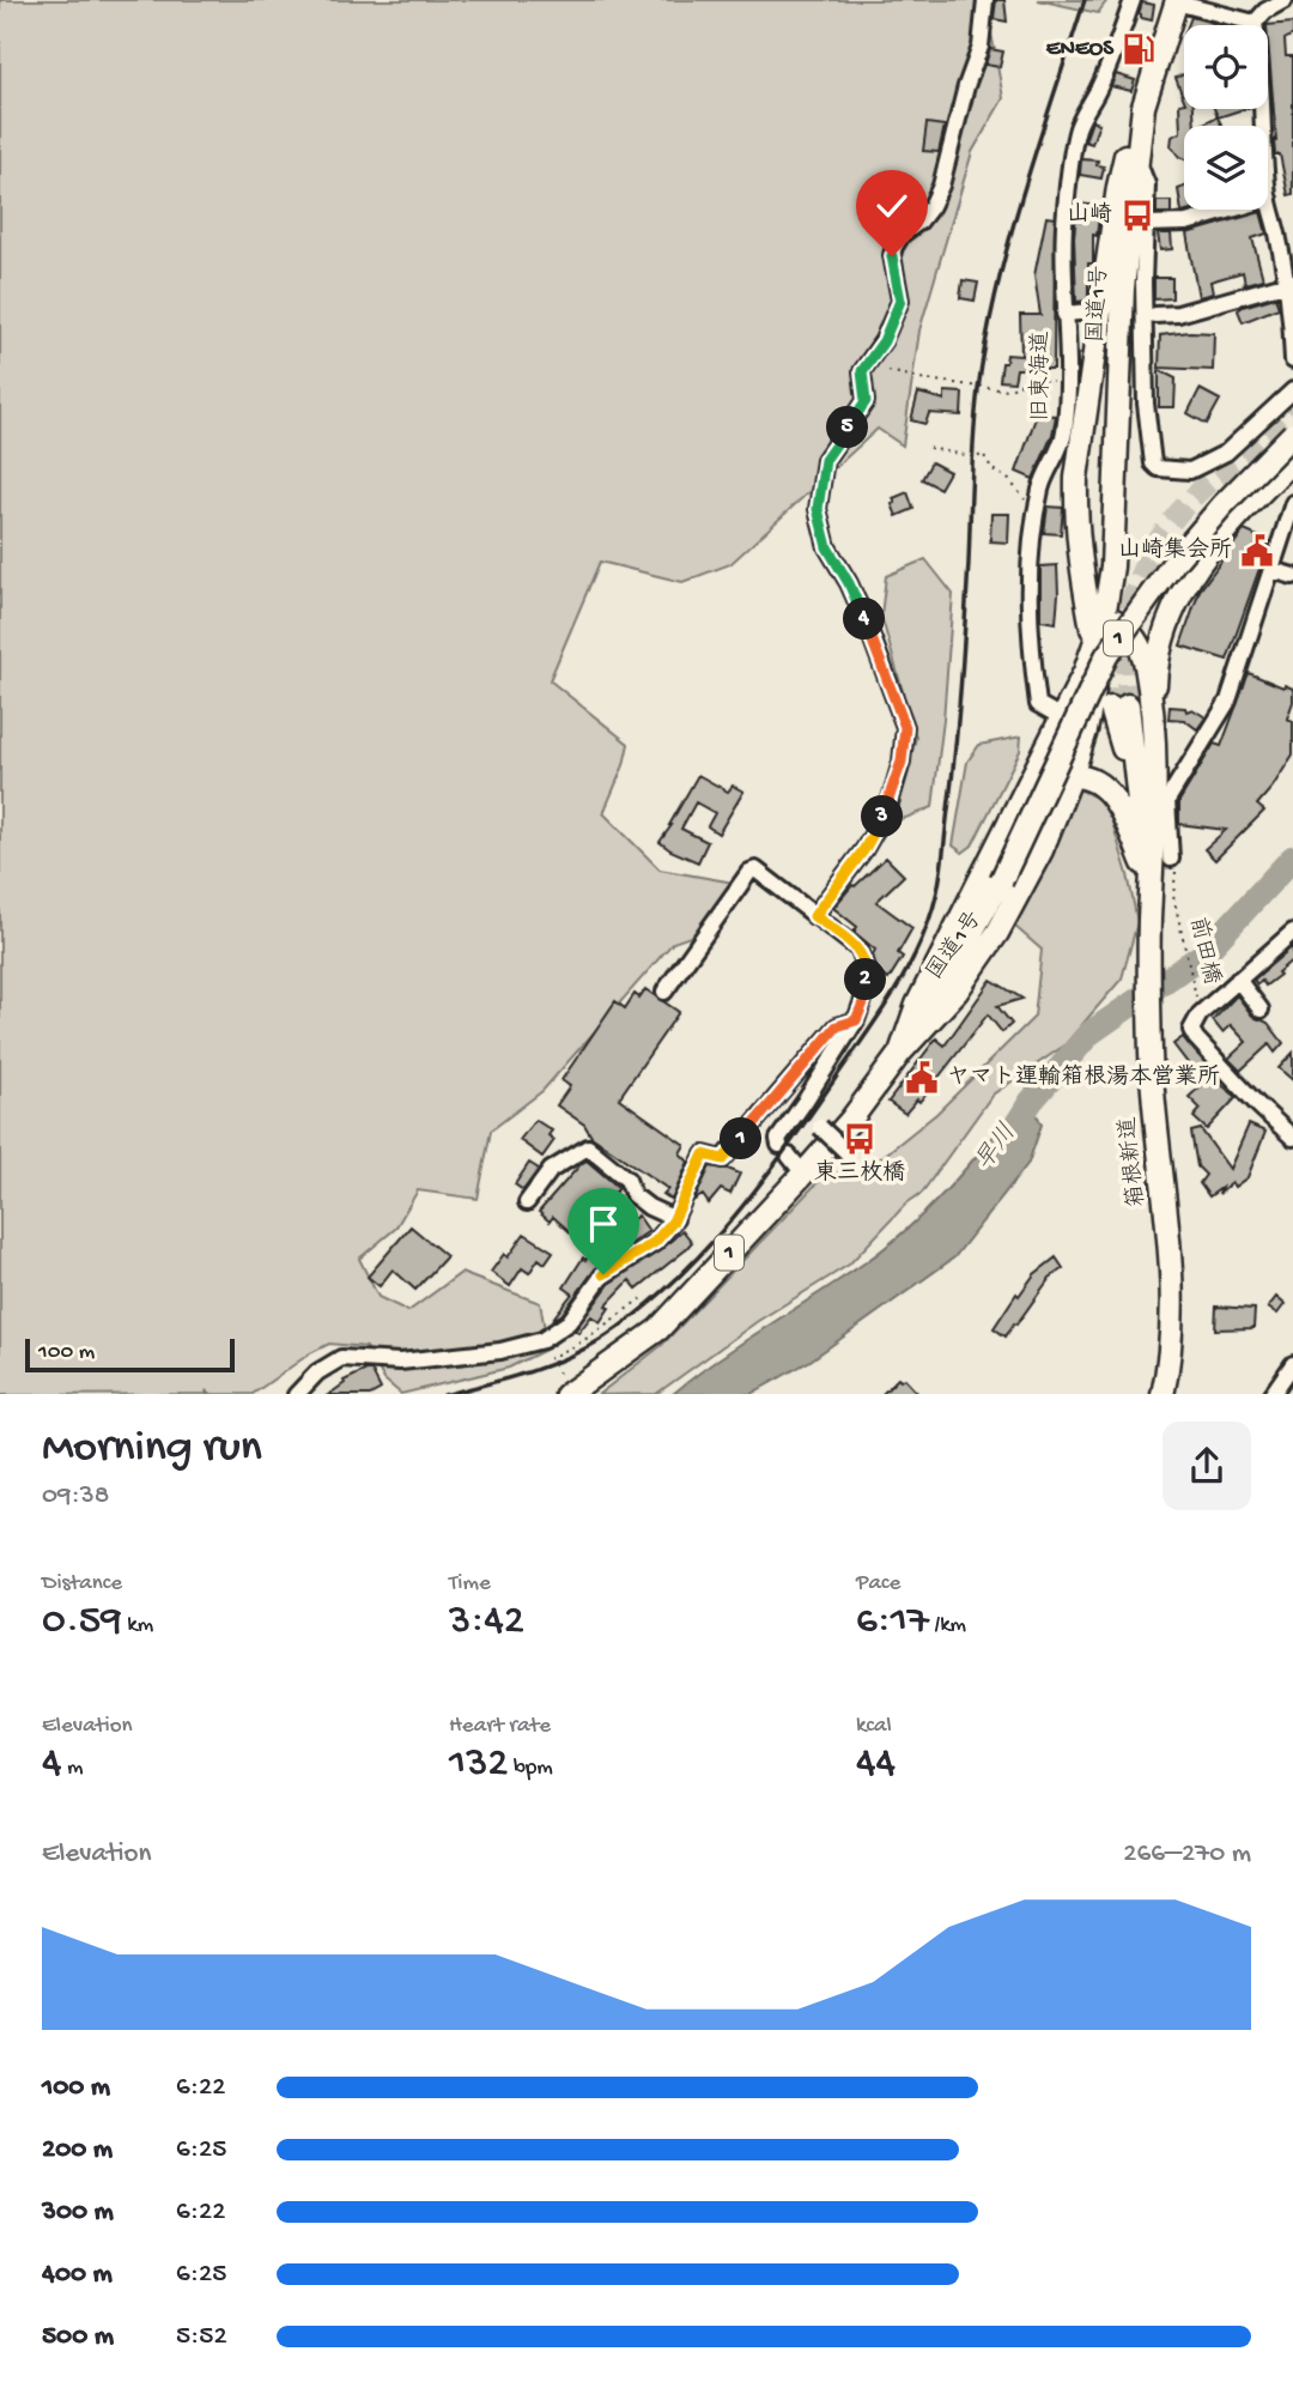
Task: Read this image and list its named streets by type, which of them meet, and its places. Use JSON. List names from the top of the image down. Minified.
{"streets":{"highway":["国道1号","1","箱根新道"],"street":["旧東海道"],"path":["前田橋"]},"crossings":[["国道1号","旧東海道"],["国道1号","1"],["1","箱根新道"]],"water":["早川"],"places":{"fuel station":["ENEOS"],"bus stop":["山崎","東三枚橋"],"public building":["山崎集会所","ヤマト運輸箱根湯本営業所"]},"scale_bar":"100 m","page":{"pins":["5","4","3","2","1"],"scale":"100 m","heading":["Morning run","09:38"],"stats":[["Distance","0.59 km"],["Time","3:42"],["Pace","6:17 /km"],["Elevation","4 m"],["Heart rate","132 bpm"],["kcal","44"]],"chart":["Elevation","266–270 m"],"list":[{"name":"100 m","note":"6:22"},{"name":"200 m","note":"6:25"},{"name":"300 m","note":"6:22"},{"name":"400 m","note":"6:25"},{"name":"500 m","note":"5:52"}]}}
